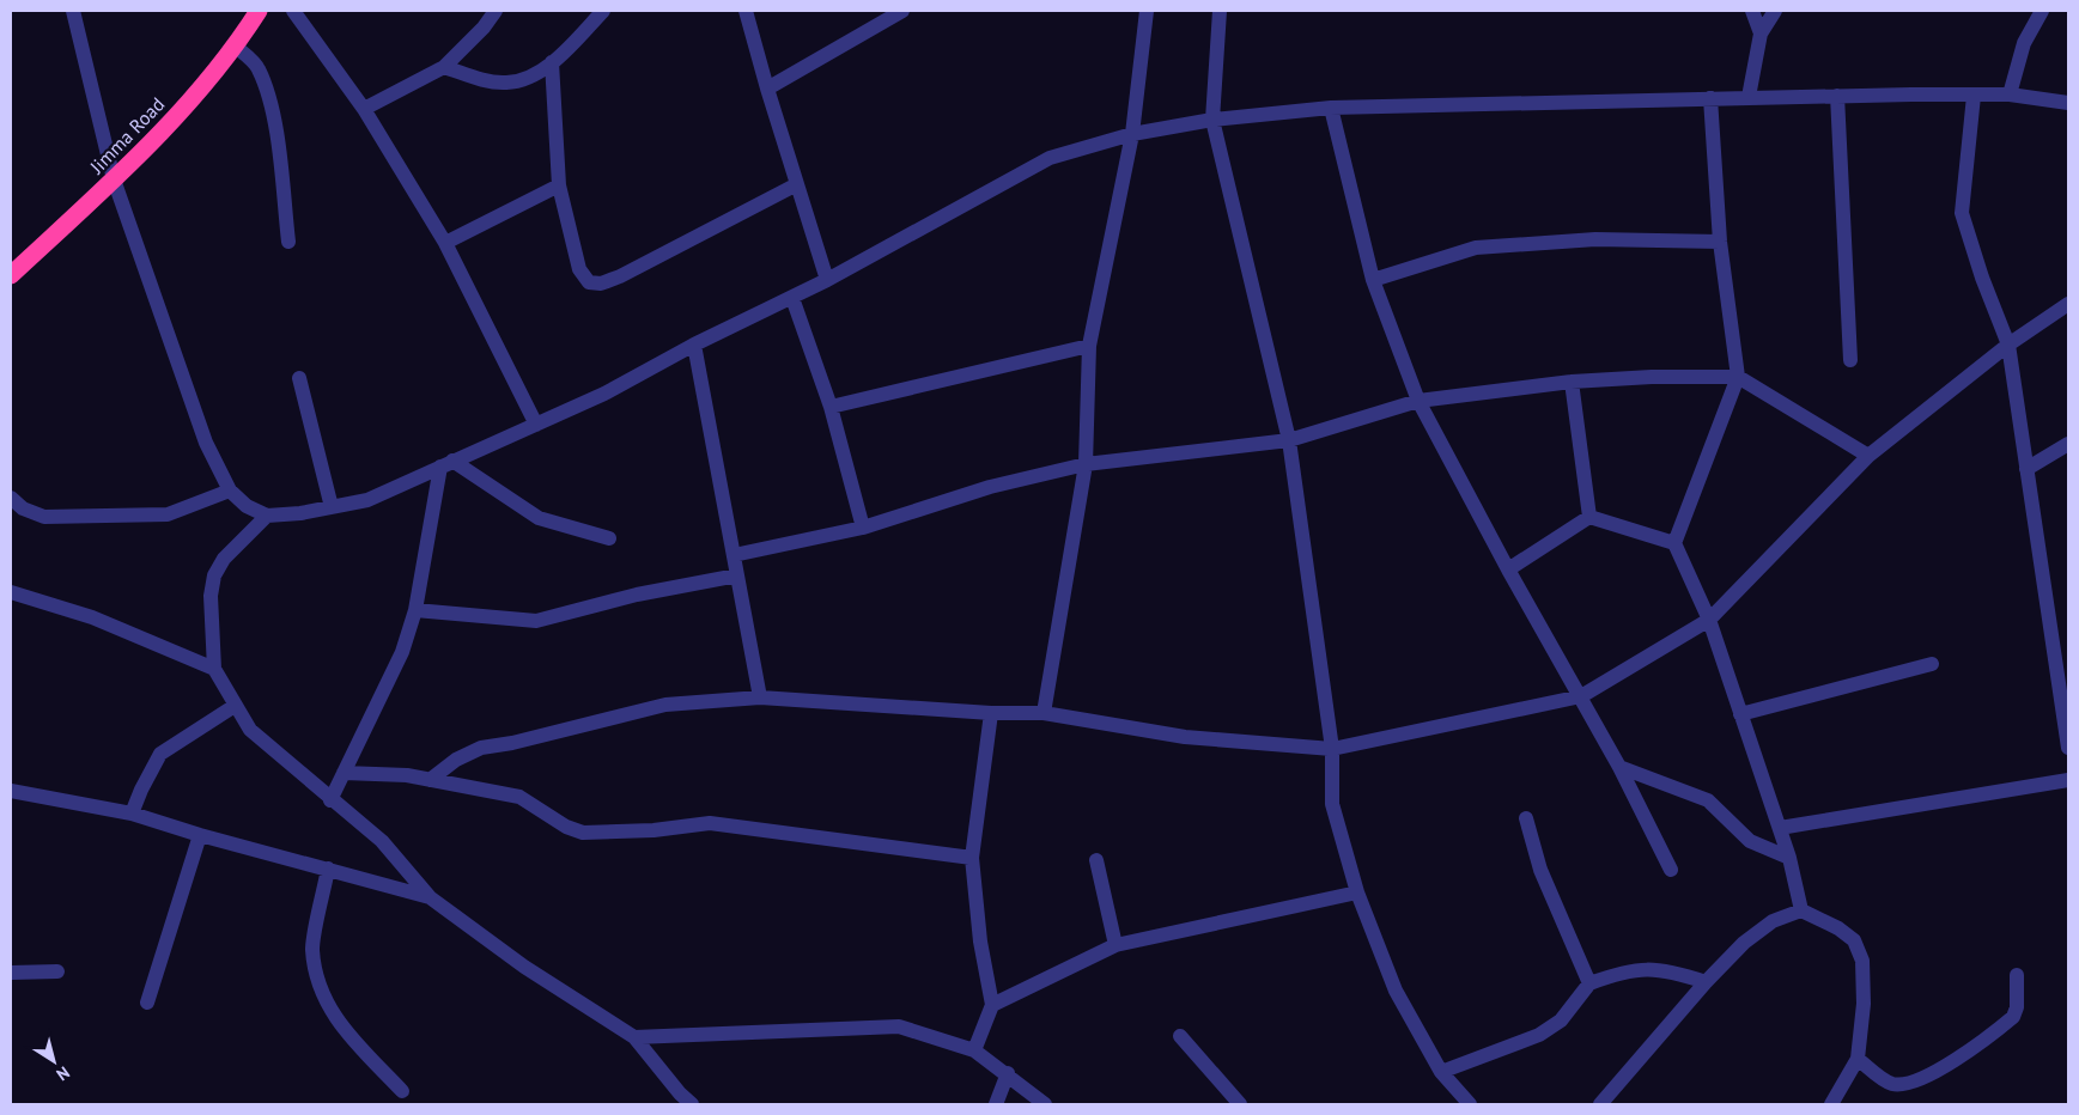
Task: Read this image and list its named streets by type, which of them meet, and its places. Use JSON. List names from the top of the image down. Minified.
{"streets":{"highway":["Jimma Road"]},"north":"bottom right"}
